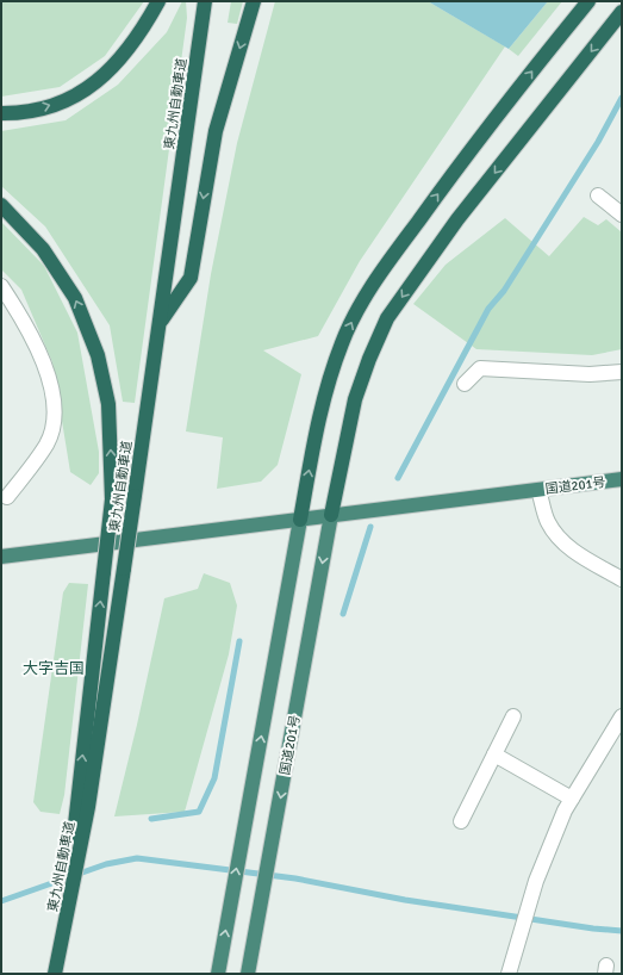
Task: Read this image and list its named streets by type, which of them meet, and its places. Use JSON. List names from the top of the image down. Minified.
{"streets":{"highway":["東九州自動車道","国道201号"]},"districts":["大字吉国"]}
